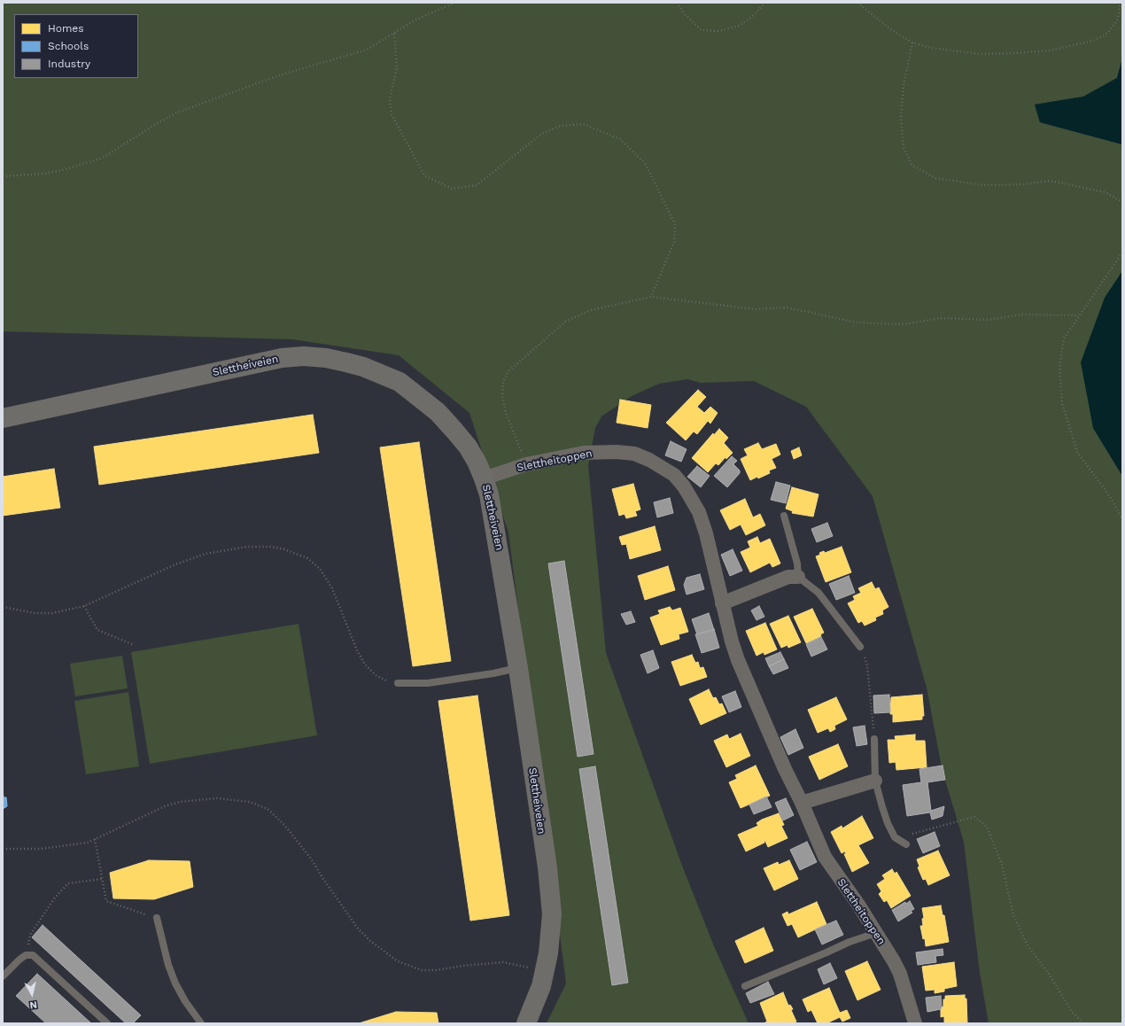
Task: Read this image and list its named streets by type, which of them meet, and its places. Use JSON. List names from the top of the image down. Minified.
{"streets":{"street":["Slettheiveien","Slettheitoppen"]},"crossings":[["Slettheiveien","Slettheitoppen"]],"legend":["Homes","Schools","Industry"],"north":"bottom"}
